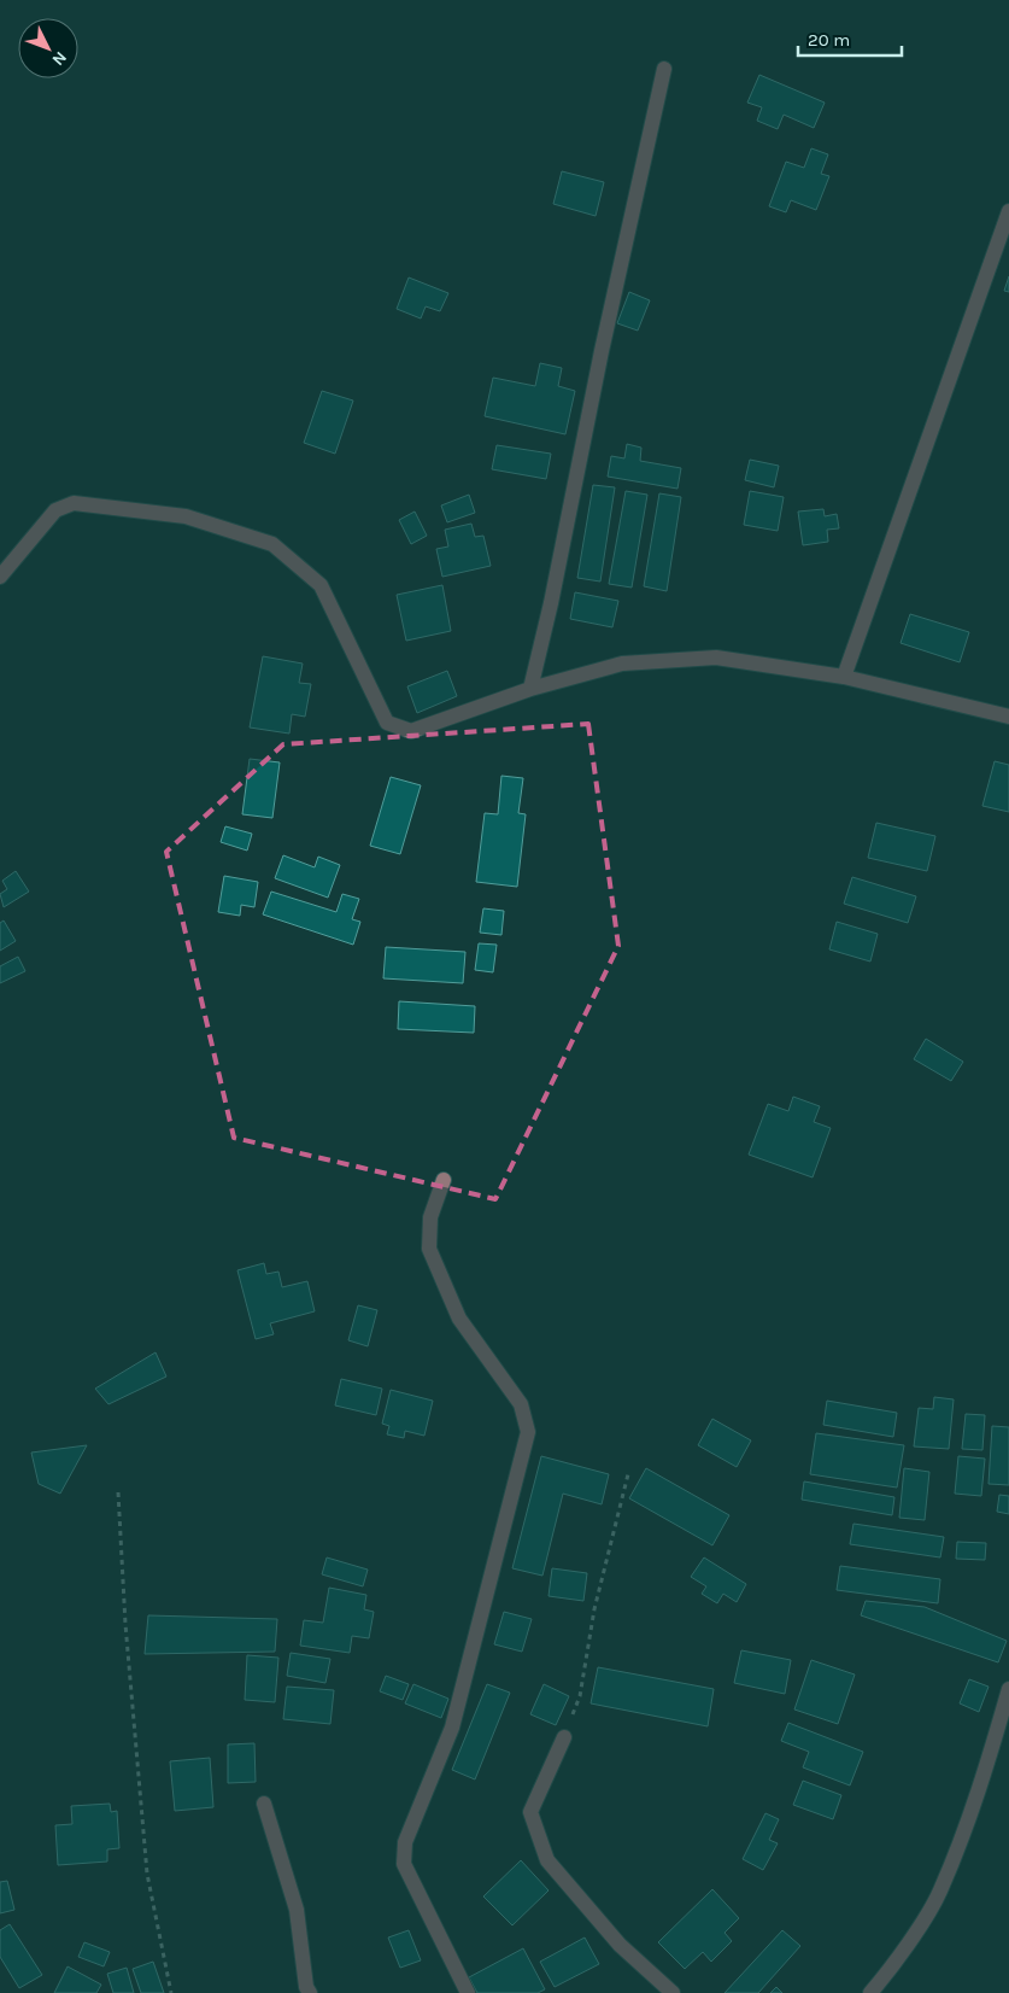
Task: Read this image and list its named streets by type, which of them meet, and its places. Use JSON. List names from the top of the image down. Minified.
{"scale_bar":"20 m","north":"bottom right"}
